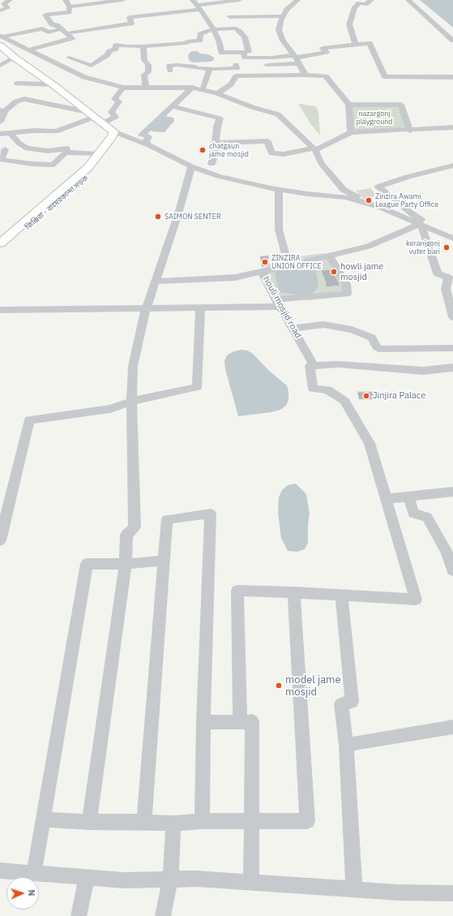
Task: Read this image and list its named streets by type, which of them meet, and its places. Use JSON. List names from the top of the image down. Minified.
{"streets":{"main road":["জিঞ্জিরা - রামেরকান্দা সড়ক"],"street":["houli mosjid road"]},"parks":["nazargonj playground"],"places":["chatgaun jame mosjid","Zinzira Awami League Party Office","SAIMON SENTER","keranigonj vuter bari","ZINZIRA UNION OFFICE","howli jame mosjid","Jinjira Palace","model jame mosjid"],"north":"right"}
